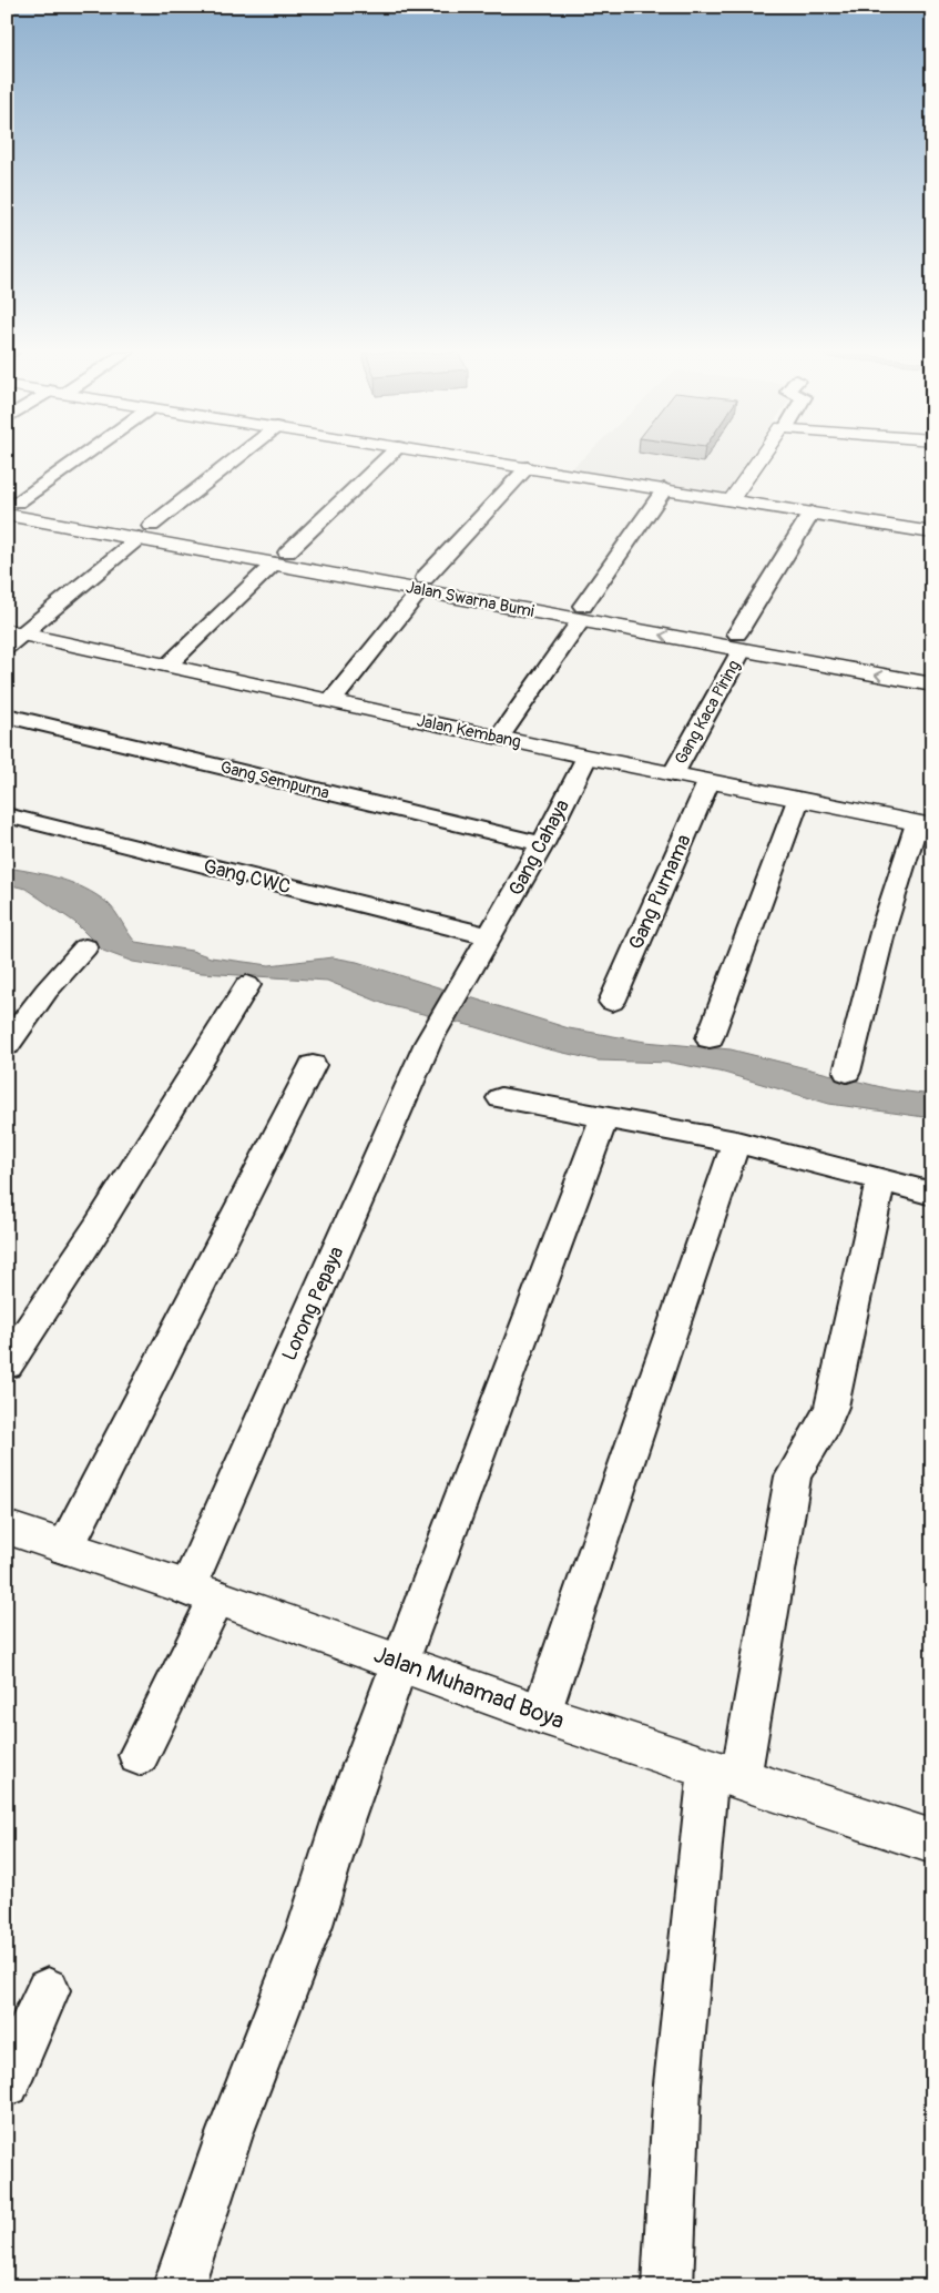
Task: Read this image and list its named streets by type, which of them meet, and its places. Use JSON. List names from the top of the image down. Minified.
{"streets":{"main road":["Jalan Swarna Bumi","Jalan Kembang","Jalan Muhamad Boya"],"street":["Gang Kaca Piring","Gang Sempurna","Gang Cahaya","Gang CWC","Gang Purnama","Lorong Pepaya"]},"crossings":[["Jalan Swarna Bumi","Gang Kaca Piring"],["Gang Kaca Piring","Jalan Kembang"],["Jalan Kembang","Gang Cahaya"],["Jalan Kembang","Gang Purnama"],["Gang Sempurna","Gang Cahaya"],["Gang Cahaya","Gang CWC"],["Gang Cahaya","Lorong Pepaya"],["Lorong Pepaya","Jalan Muhamad Boya"]]}
